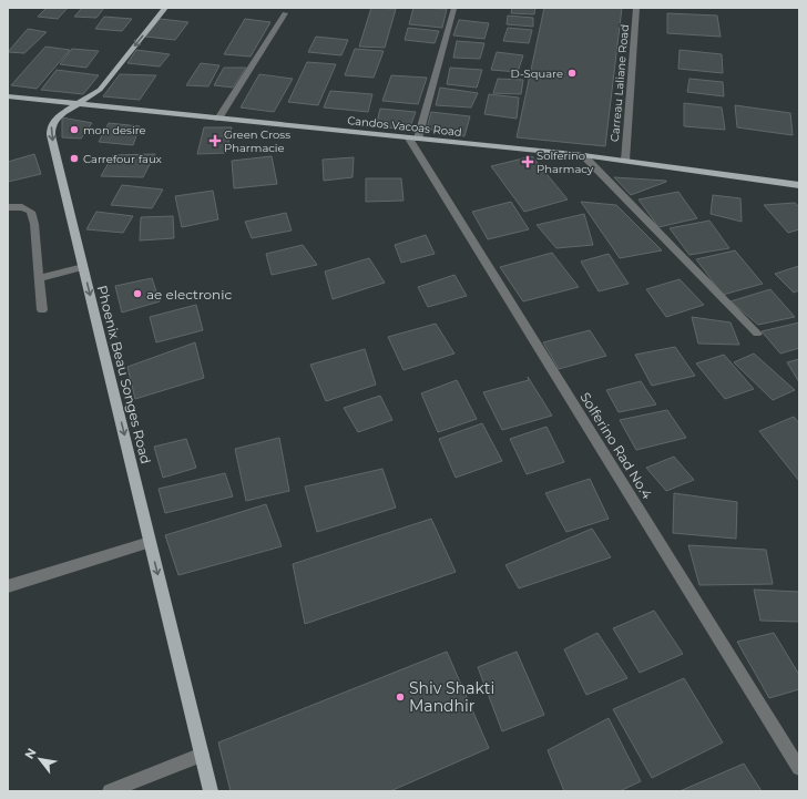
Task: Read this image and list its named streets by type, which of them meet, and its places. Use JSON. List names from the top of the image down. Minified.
{"streets":{"main road":["Candos Vacoas Road","Phoenix Beau Songes Road"],"street":["Carreau Laliane Road","Solferino Rad No.4"]},"crossings":[["Carreau Laliane Road","Candos Vacoas Road"],["Candos Vacoas Road","Phoenix Beau Songes Road"],["Candos Vacoas Road","Solferino Rad No.4"]],"one_way":["Phoenix Beau Songes Road"],"places":{"other":["D-Square","mon desire","Carrefour faux","ae electronic","Shiv Shakti Mandhir"],"health":["Green Cross Pharmacie","Solferino Pharmacy"]},"north":"top left"}
